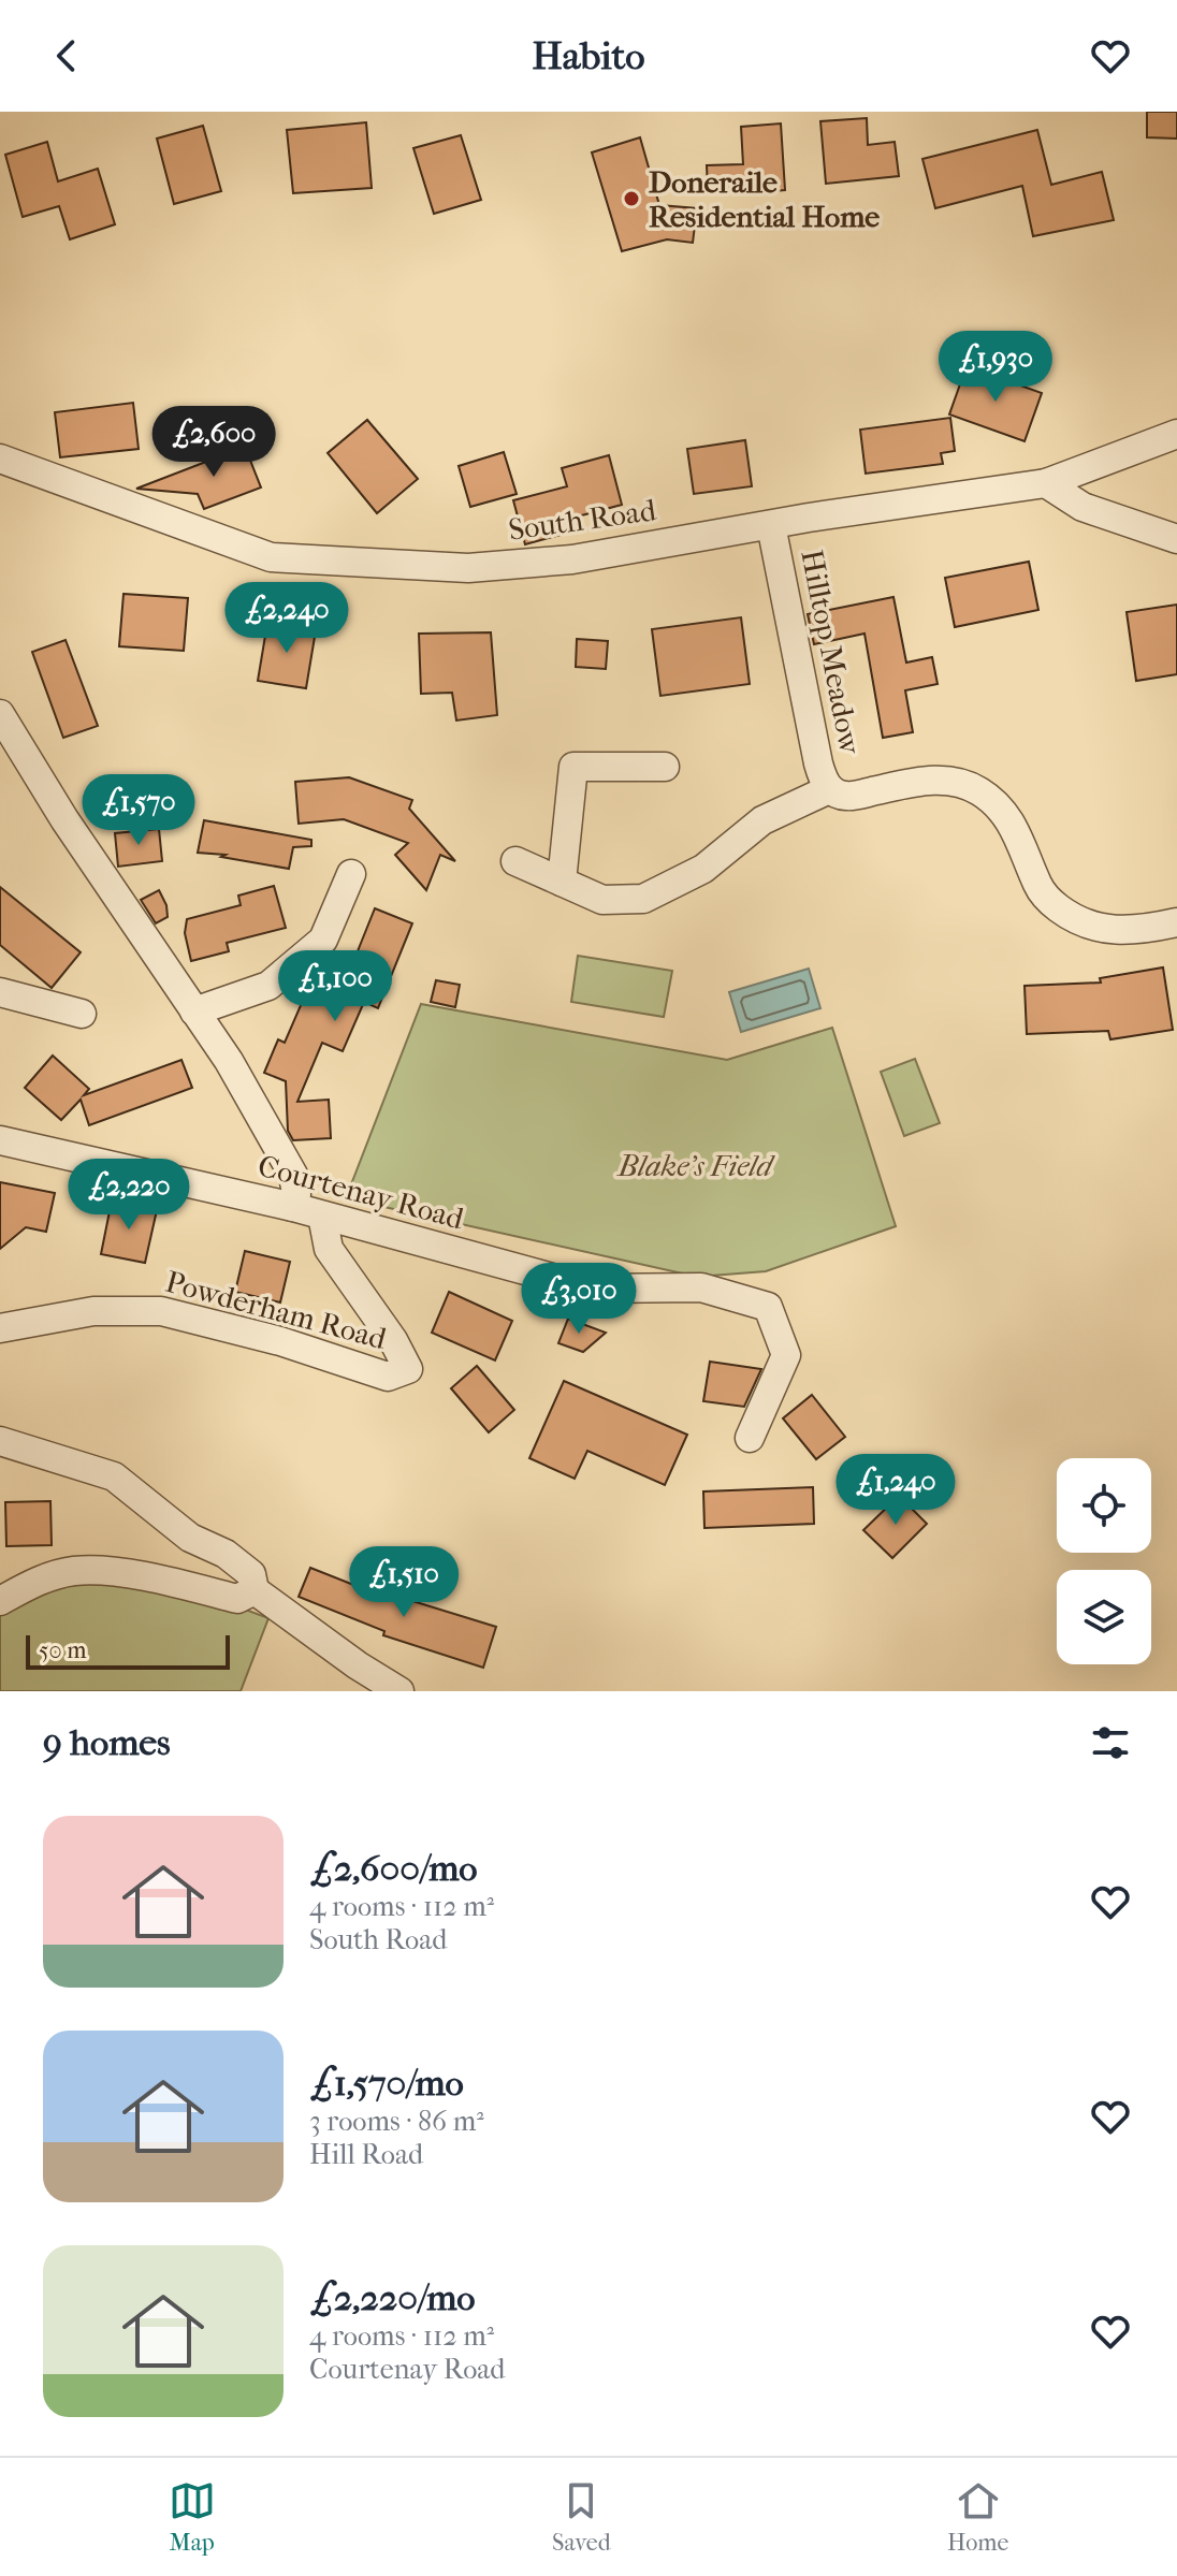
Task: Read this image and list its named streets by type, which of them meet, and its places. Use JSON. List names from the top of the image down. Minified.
{"streets":{"street":["South Road","Hilltop Meadow","Courtenay Road","Powderham Road"]},"crossings":[["South Road","Hilltop Meadow"],["Courtenay Road","Powderham Road"]],"parks":["Blake's Field"],"places":["Doneraile Residential Home"],"scale_bar":"50 m","page":{"header":"Habito","price":["£1,930","£2,600","£2,240","£1,570","£1,100","£2,220","£3,010","£1,240","£1,510"],"scale":"50 m","heading":"9 homes","list":[{"name":"£2,600/mo","note":"4 rooms · 112 m² · South Road"},{"name":"£1,570/mo","note":"3 rooms · 86 m² · Hill Road"},{"name":"£2,220/mo","note":"4 rooms · 112 m² · Courtenay Road"}],"tabs":["Map","Saved","Home"]}}
